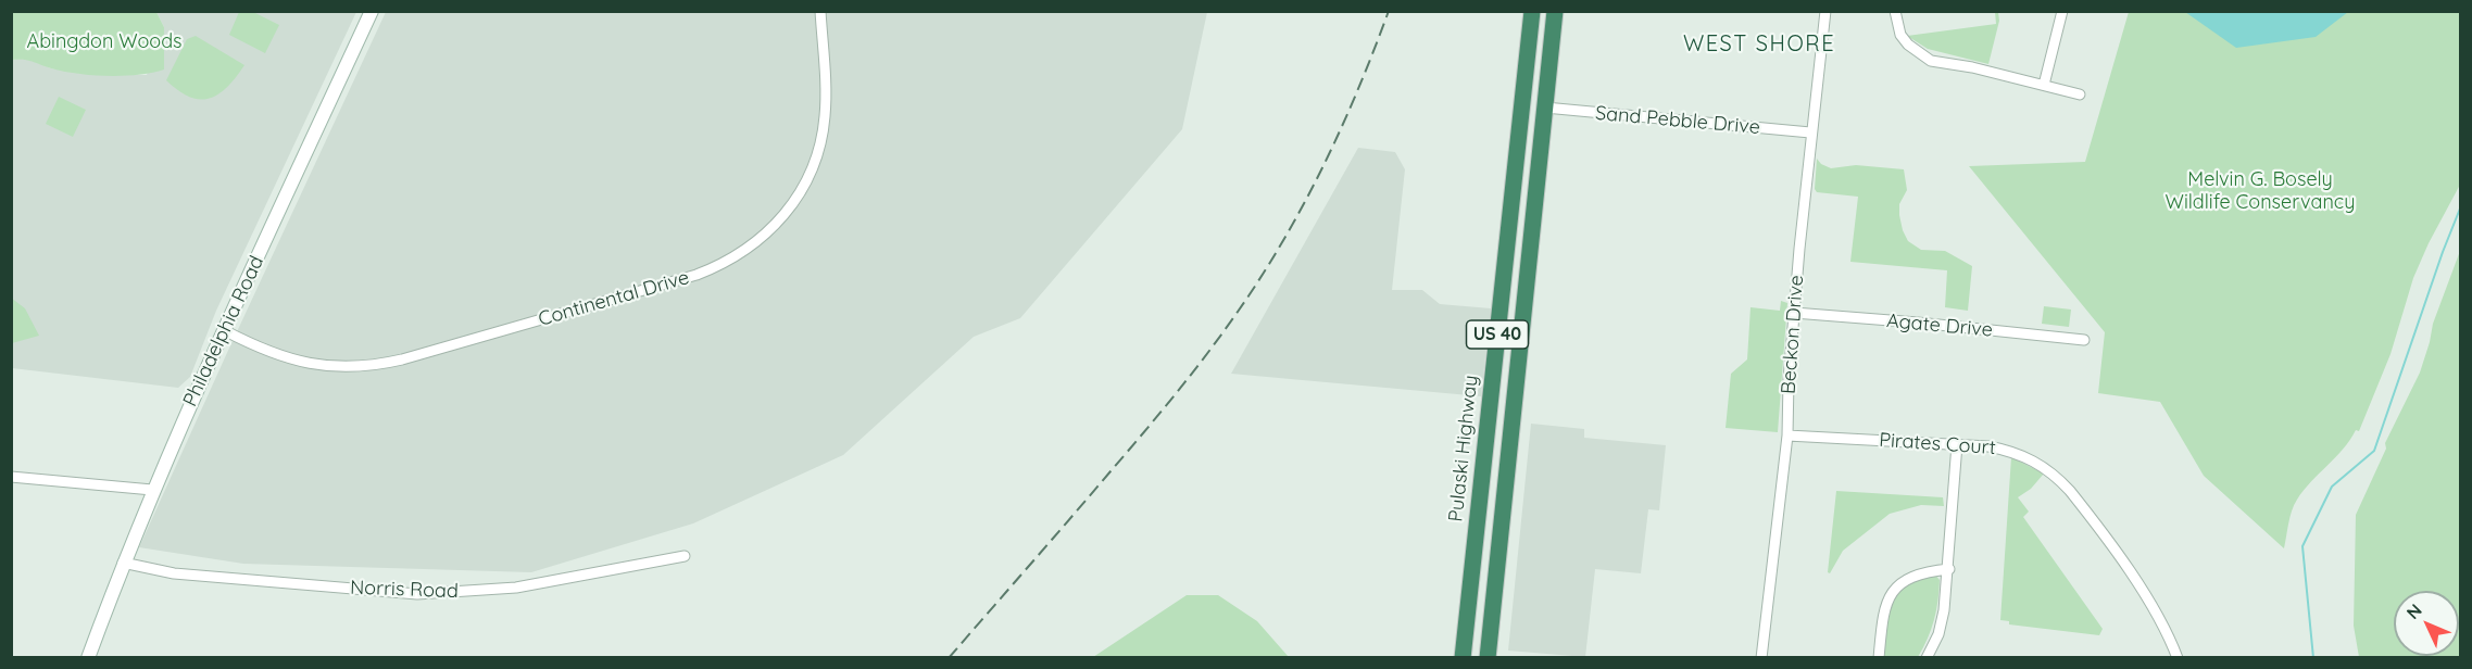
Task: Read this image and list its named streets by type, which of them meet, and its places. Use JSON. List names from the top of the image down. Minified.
{"streets":{"highway":["US 40","Pulaski Highway"],"main road":["Philadelphia Road"],"street":["Sand Pebble Drive","Continental Drive","Agate Drive","Beckon Drive","Pirates Court","Norris Road"]},"crossings":[["Sand Pebble Drive","US 40"],["Sand Pebble Drive","Beckon Drive"],["Continental Drive","Philadelphia Road"],["Agate Drive","Beckon Drive"],["Philadelphia Road","Norris Road"],["Beckon Drive","Pirates Court"]],"districts":["WEST SHORE"],"parks":["Abingdon Woods","Melvin G. Bosely Wildlife Conservancy"],"north":"top left"}
